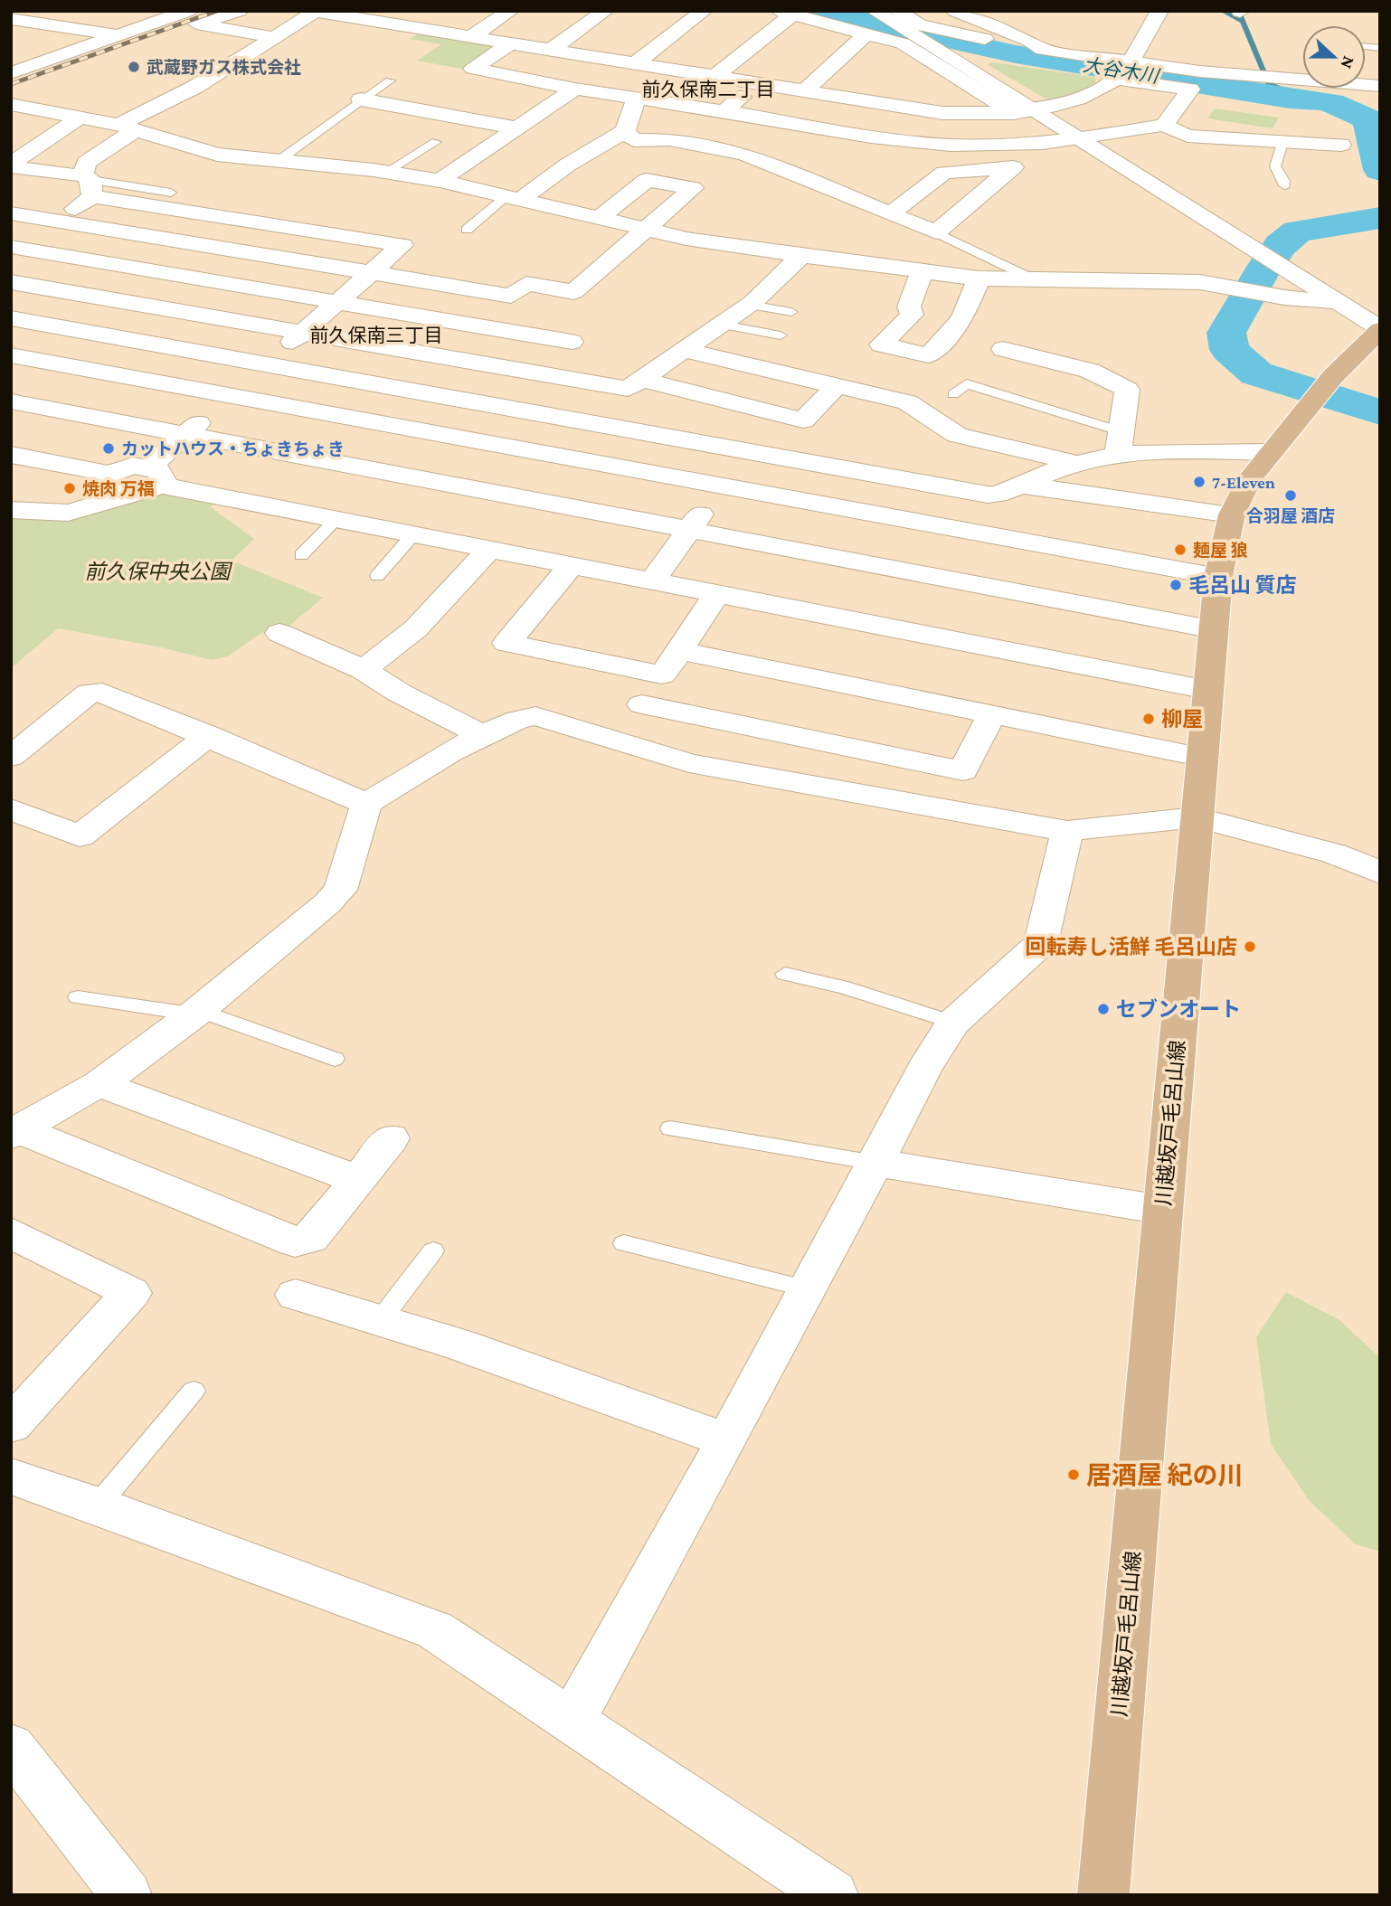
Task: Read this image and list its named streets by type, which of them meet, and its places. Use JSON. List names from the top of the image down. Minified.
{"streets":{"main road":["川越坂戸毛呂山線"]},"districts":["前久保南二丁目","前久保南三丁目"],"water":["大谷木川"],"parks":["前久保中央公園"],"places":["武蔵野ガス株式会社","カットハウス・ちょきちょき","7-Eleven","焼肉 万福","合羽屋 酒店","麺屋 狼","毛呂山 質店","柳屋","回転寿し活鮮 毛呂山店","セブンオート","居酒屋 紀の川"],"north":"right"}
